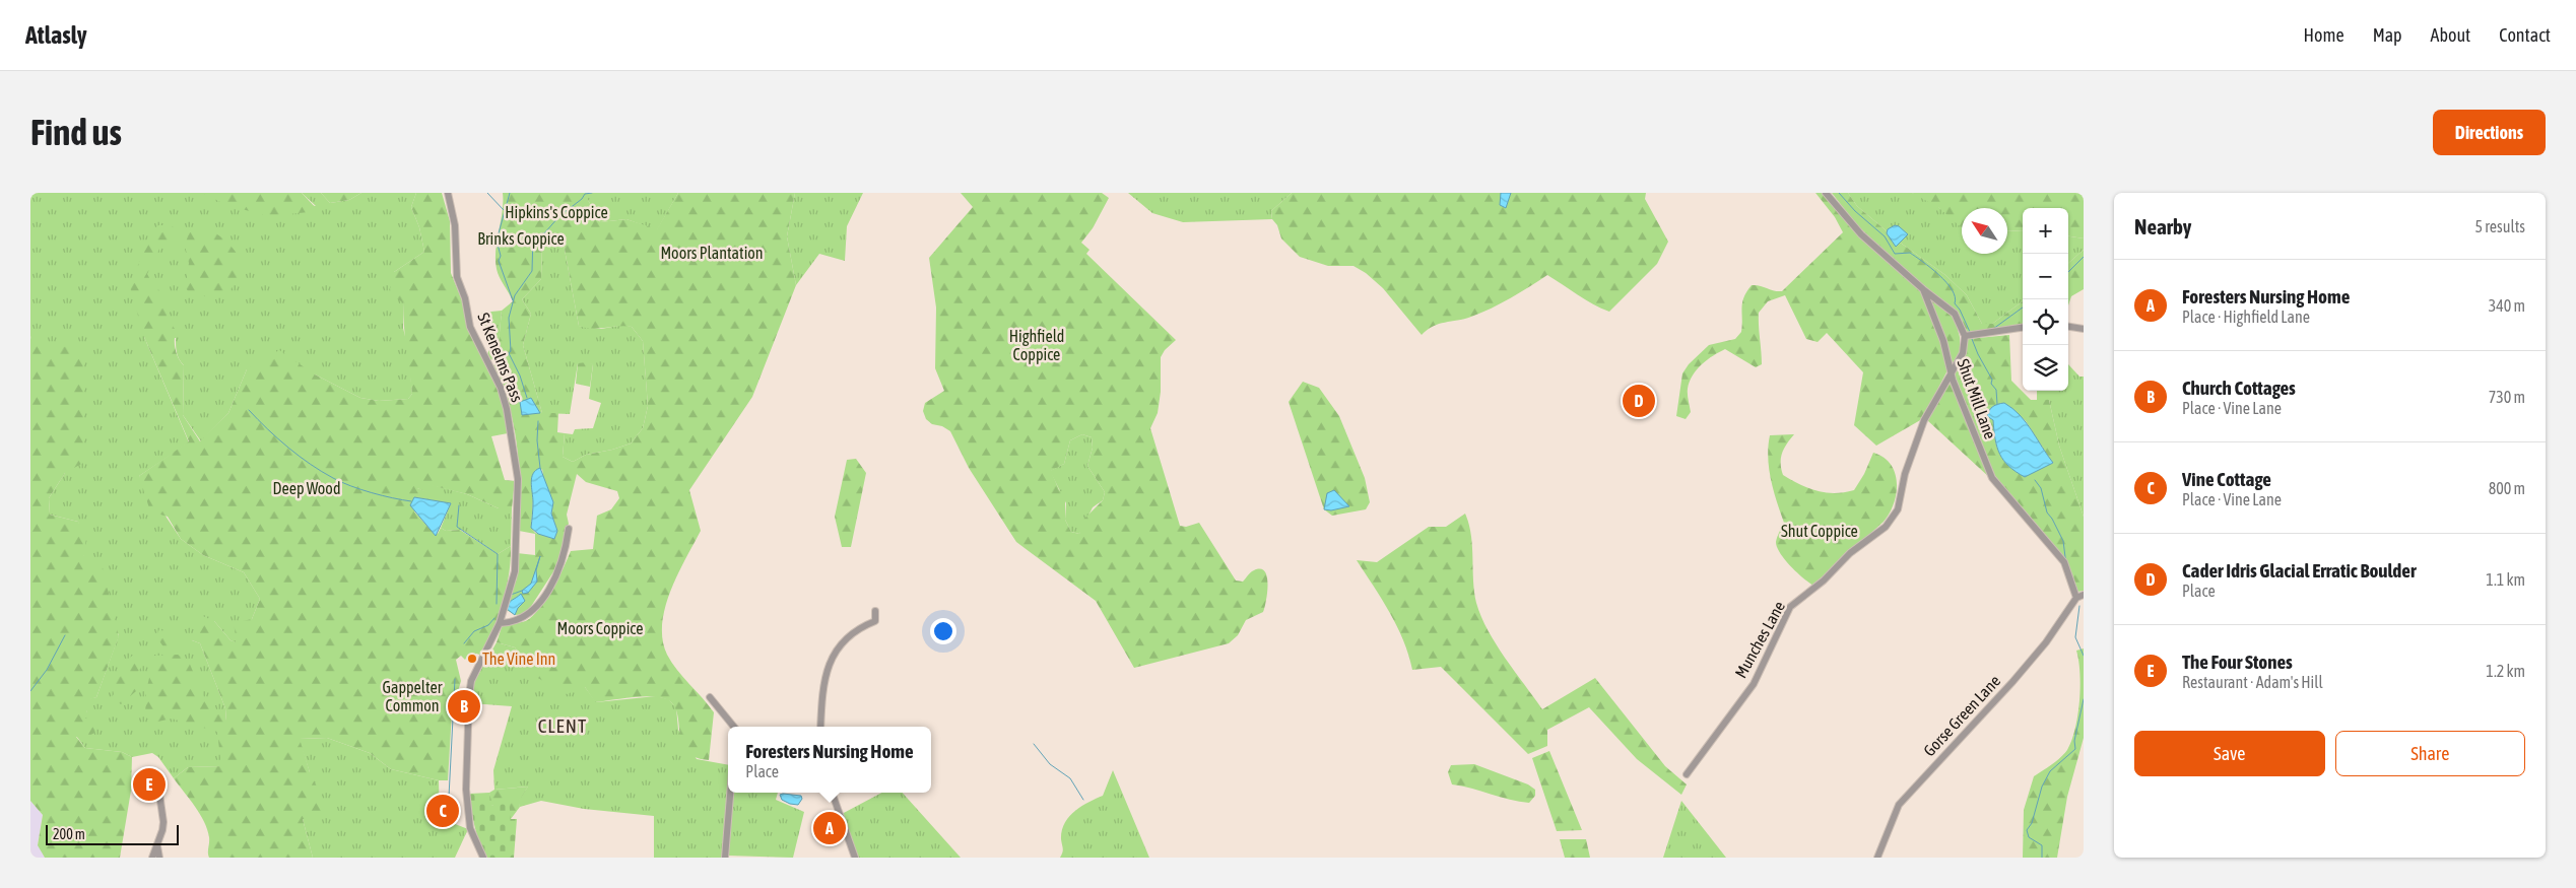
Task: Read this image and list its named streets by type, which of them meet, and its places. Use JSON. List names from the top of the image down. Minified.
{"streets":{"street":["St Kenelms Pass","Shut Mill Lane","Munches Lane","Gorse Green Lane"]},"crossings":[["Shut Mill Lane","Munches Lane"],["Shut Mill Lane","Gorse Green Lane"]],"districts":["CLENT"],"parks":["Hipkins's Coppice","Brinks Coppice","Moors Plantation","Highfield Coppice","Deep Wood","Shut Coppice","Moors Coppice","Gappelter Common"],"places":["The Vine Inn"],"scale_bar":"200 m","north":"top left","page":{"header":"Atlasly","nav":["Home","Map","About","Contact"],"buttons":["Directions",["Save","Share"]],"title":"Find us","heading":["Nearby","5 results"],"map_buttons":["+","−"],"list":[{"mark":"A","name":"Foresters Nursing Home","note":"Place · Highfield Lane","value":"340 m"},{"mark":"B","name":"Church Cottages","note":"Place · Vine Lane","value":"730 m"},{"mark":"C","name":"Vine Cottage","note":"Place · Vine Lane","value":"800 m"},{"mark":"D","name":"Cader Idris Glacial Erratic Boulder","note":"Place","value":"1.1 km"},{"mark":"E","name":"The Four Stones","note":"Restaurant · Adam's Hill","value":"1.2 km"}],"pins":["D","B","E","C","A"],"popup":["Foresters Nursing Home","Place"],"scale":"200 m"}}
